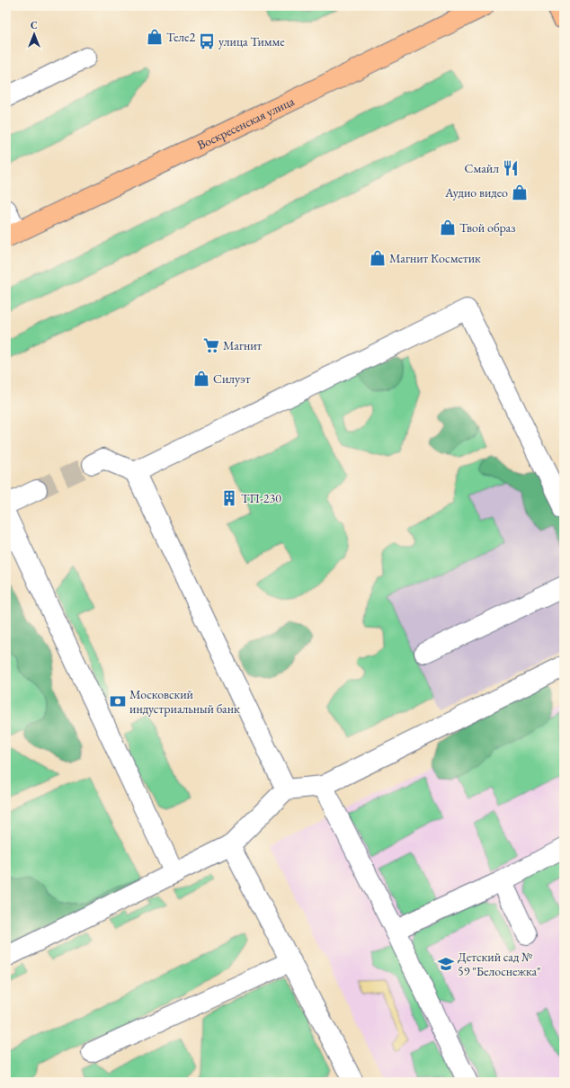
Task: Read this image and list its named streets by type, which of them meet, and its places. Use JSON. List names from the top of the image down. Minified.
{"streets":{"main road":["Воскресенская улица"]},"places":{"shop":["Теле2","Аудио видео","Твой образ","Магнит Косметик","Силуэт"],"bus stop":["улица Тимме"],"restaurant":["Смайл"],"supermarket":["Магнит"],"building":["ТП-230"],"bank":["Московский индустриальный банк"],"school or university":["Детский сад № 59 \"Белоснежка\""]},"north":"top"}
